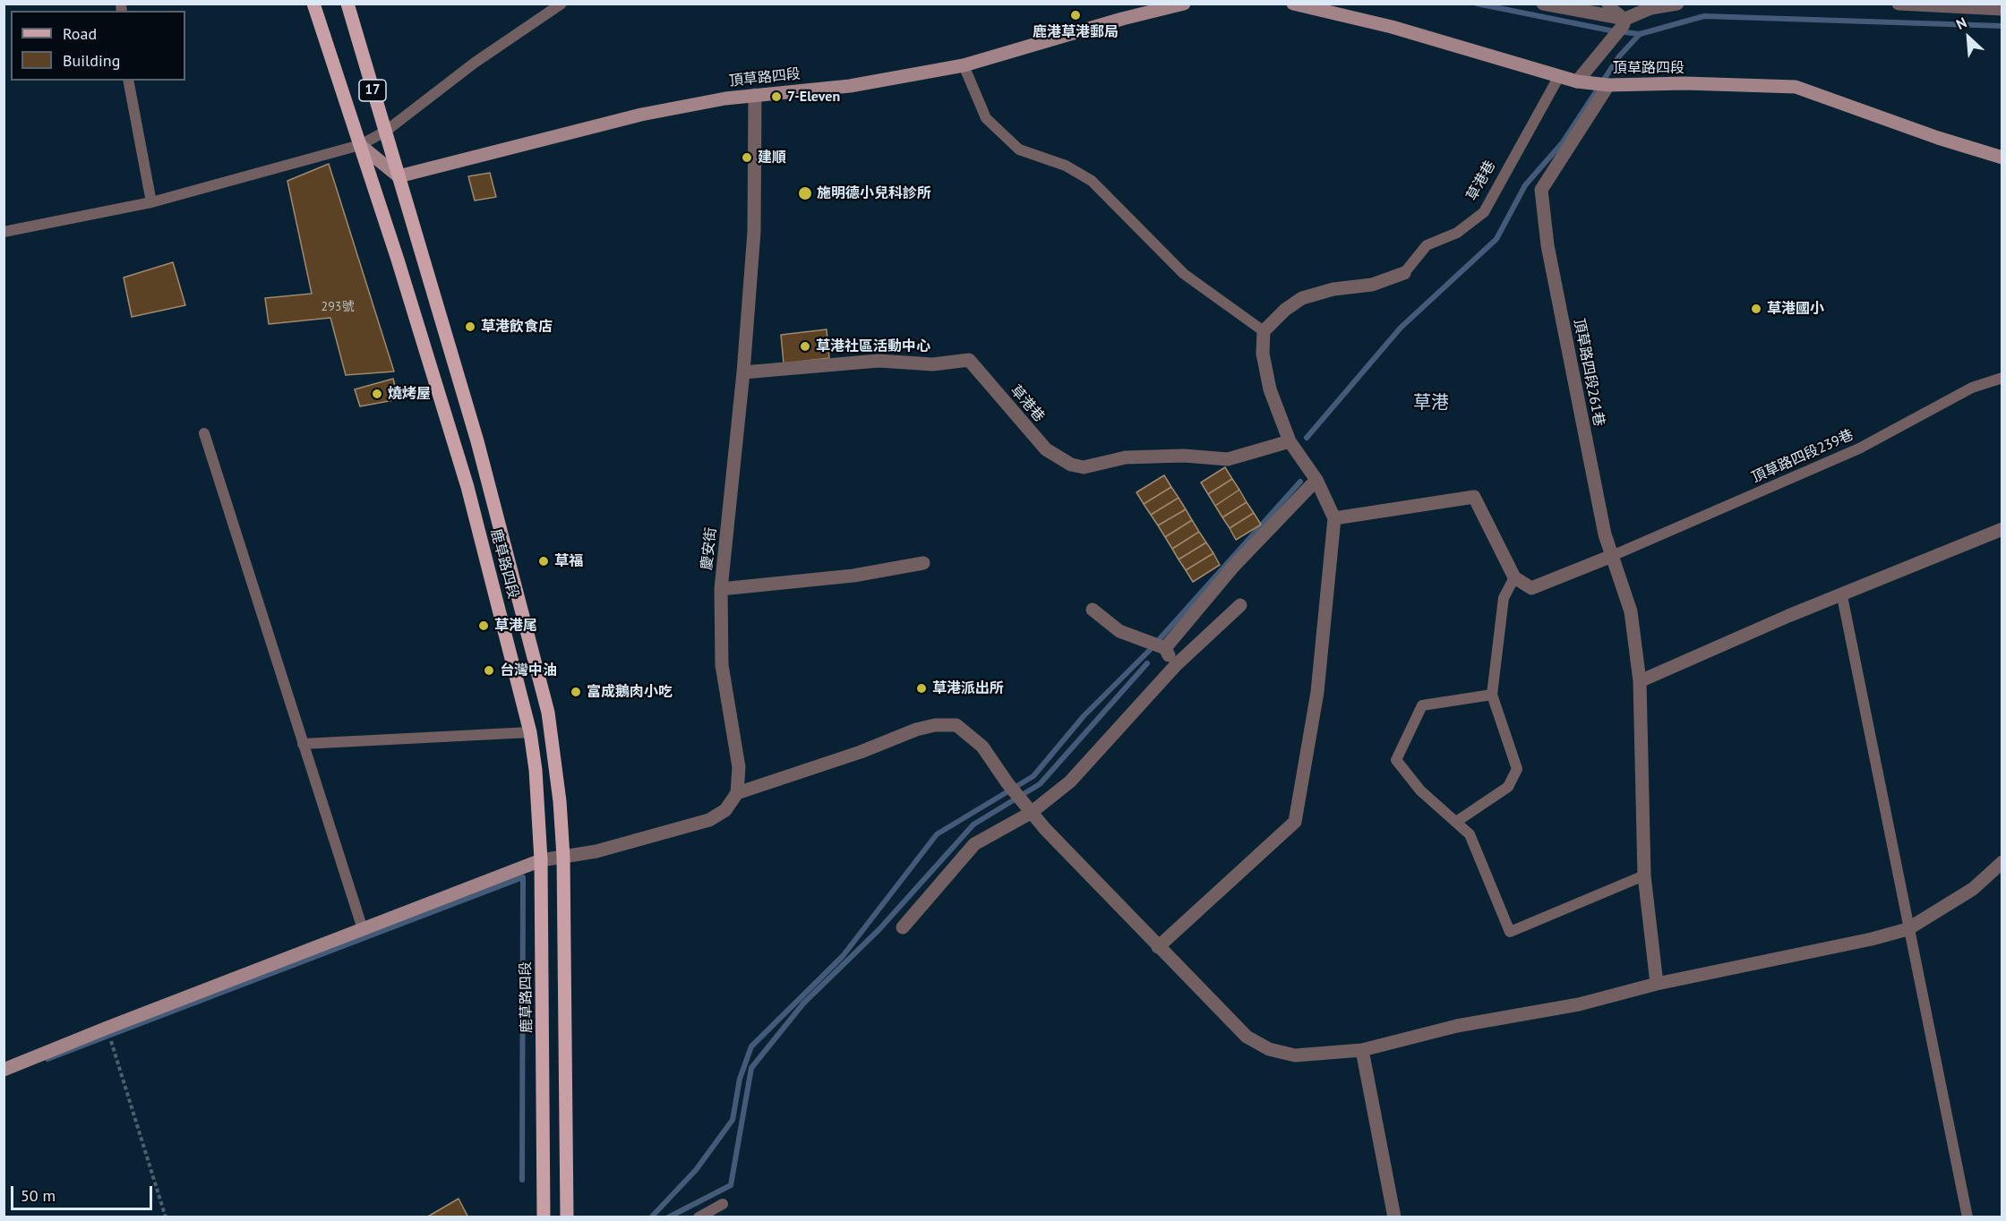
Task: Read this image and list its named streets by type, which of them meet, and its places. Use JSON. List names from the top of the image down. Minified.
{"streets":{"main road":["17","鹿草路四段"],"street":["頂草路四段","草港巷","頂草路四段261巷","慶安街"],"lane":["頂草路四段239巷"]},"crossings":[["頂草路四段","草港巷"],["頂草路四段","頂草路四段261巷"],["頂草路四段","慶安街"],["頂草路四段","鹿草路四段"],["草港巷","慶安街"],["頂草路四段261巷","頂草路四段239巷"]],"districts":["草港"],"places":["鹿港草港郵局","7-Eleven","建順","施明德小兒科診所","草港國小","草港飲食店","草港社區活動中心","燒烤屋","草福","草港尾","台灣中油","草港派出所","富成鵝肉小吃"],"house_numbers":["293號"],"legend":["Road","Building"],"scale_bar":"50 m","north":"top left"}
